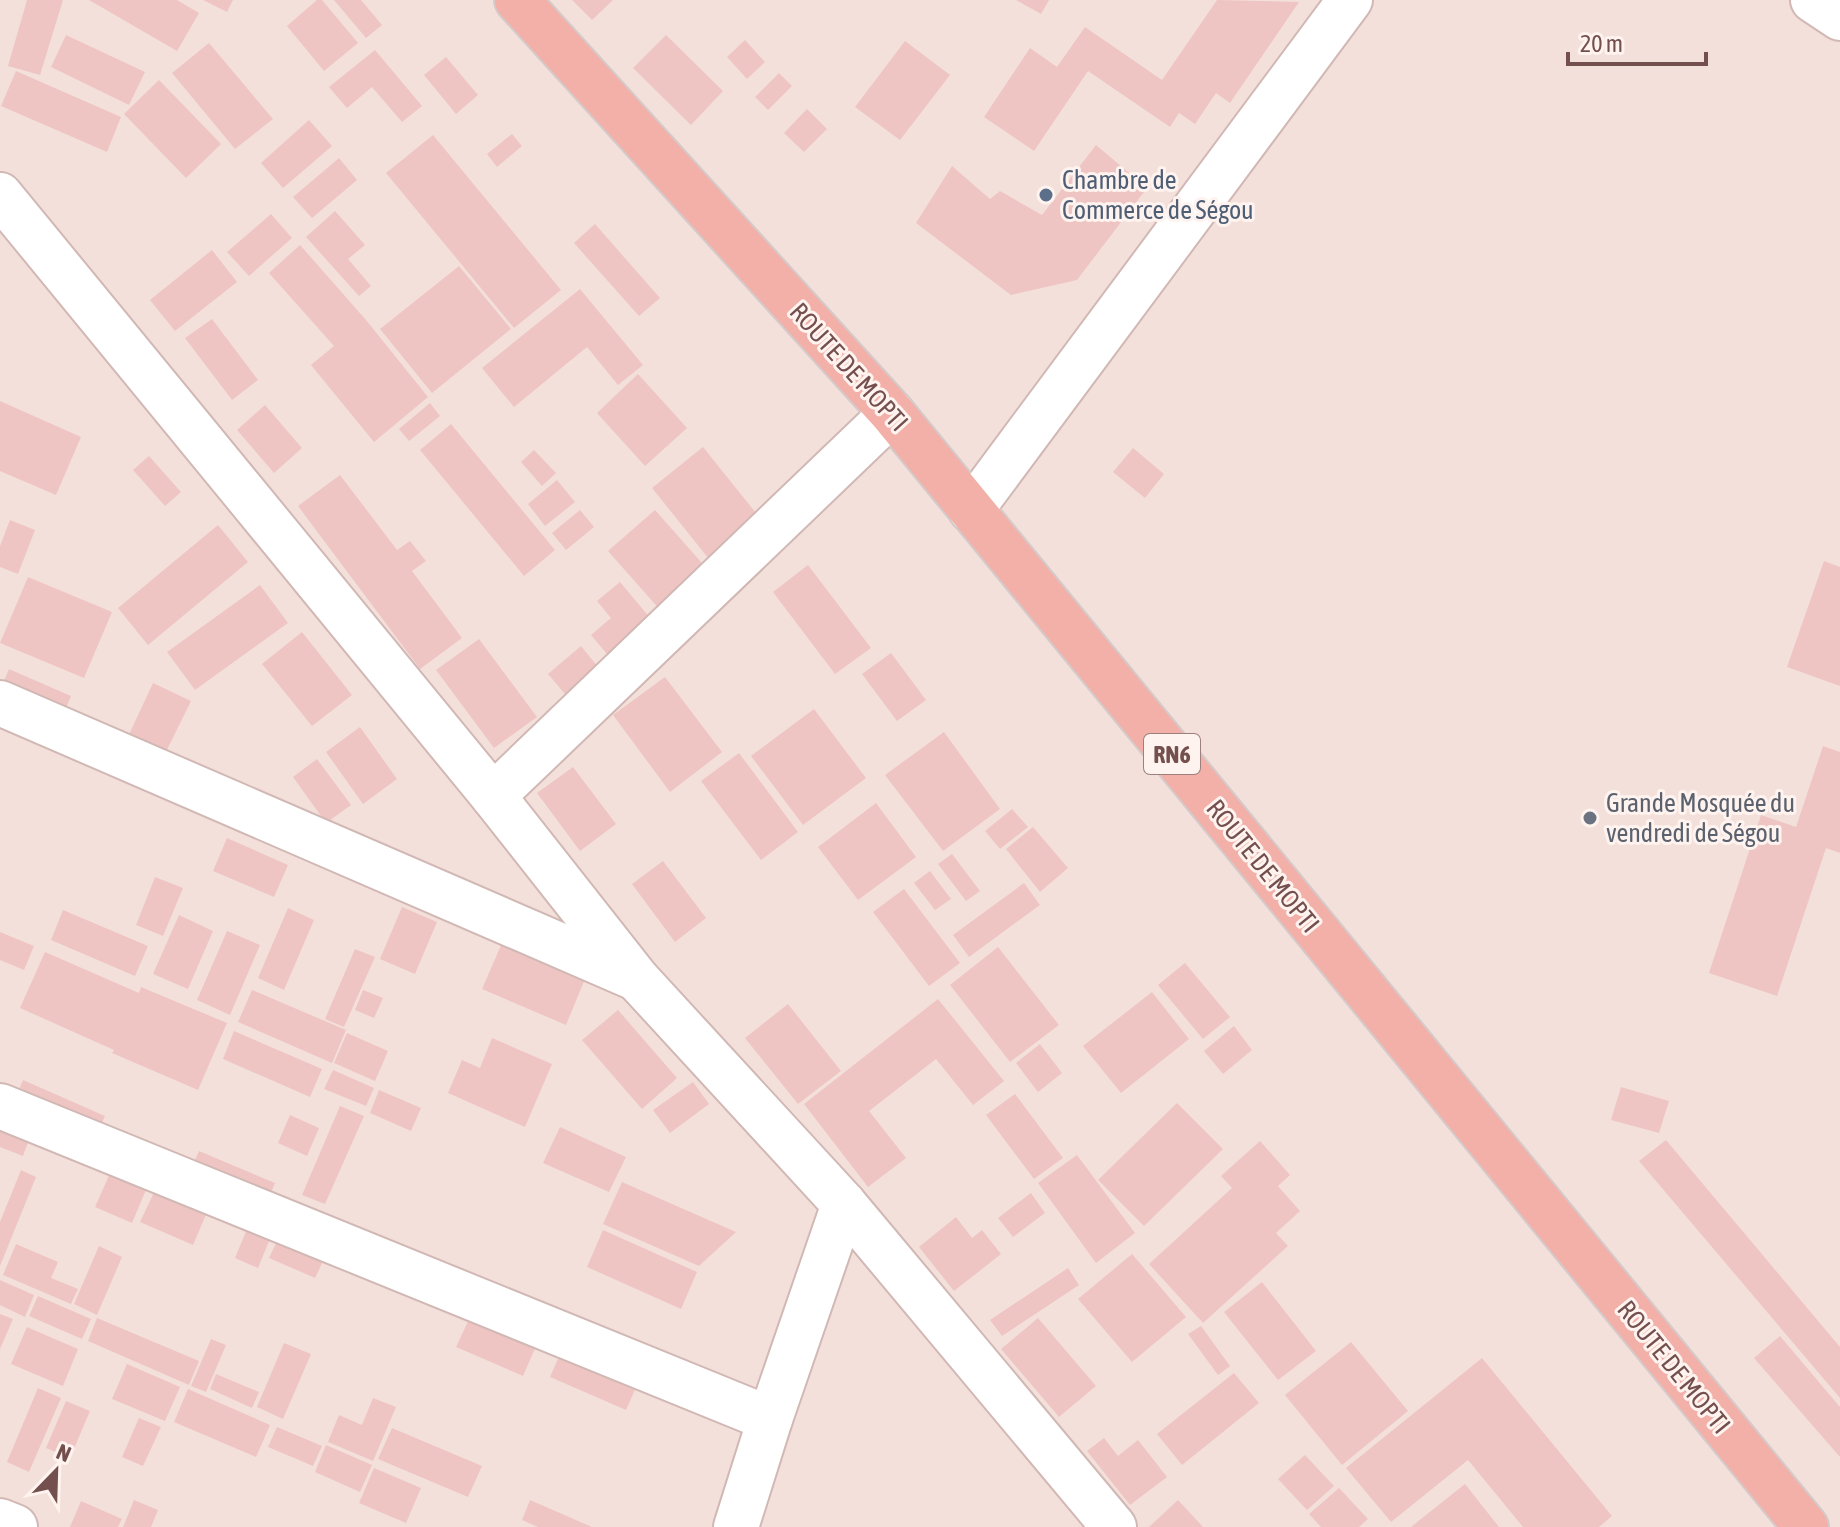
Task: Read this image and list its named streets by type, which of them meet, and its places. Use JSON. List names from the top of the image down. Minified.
{"streets":{"highway":["ROUTE DE MOPTI","RN6"]},"places":["Chambre de Commerce de Ségou","Grande Mosquée du vendredi de Ségou"],"scale_bar":"20 m","north":"top right"}
